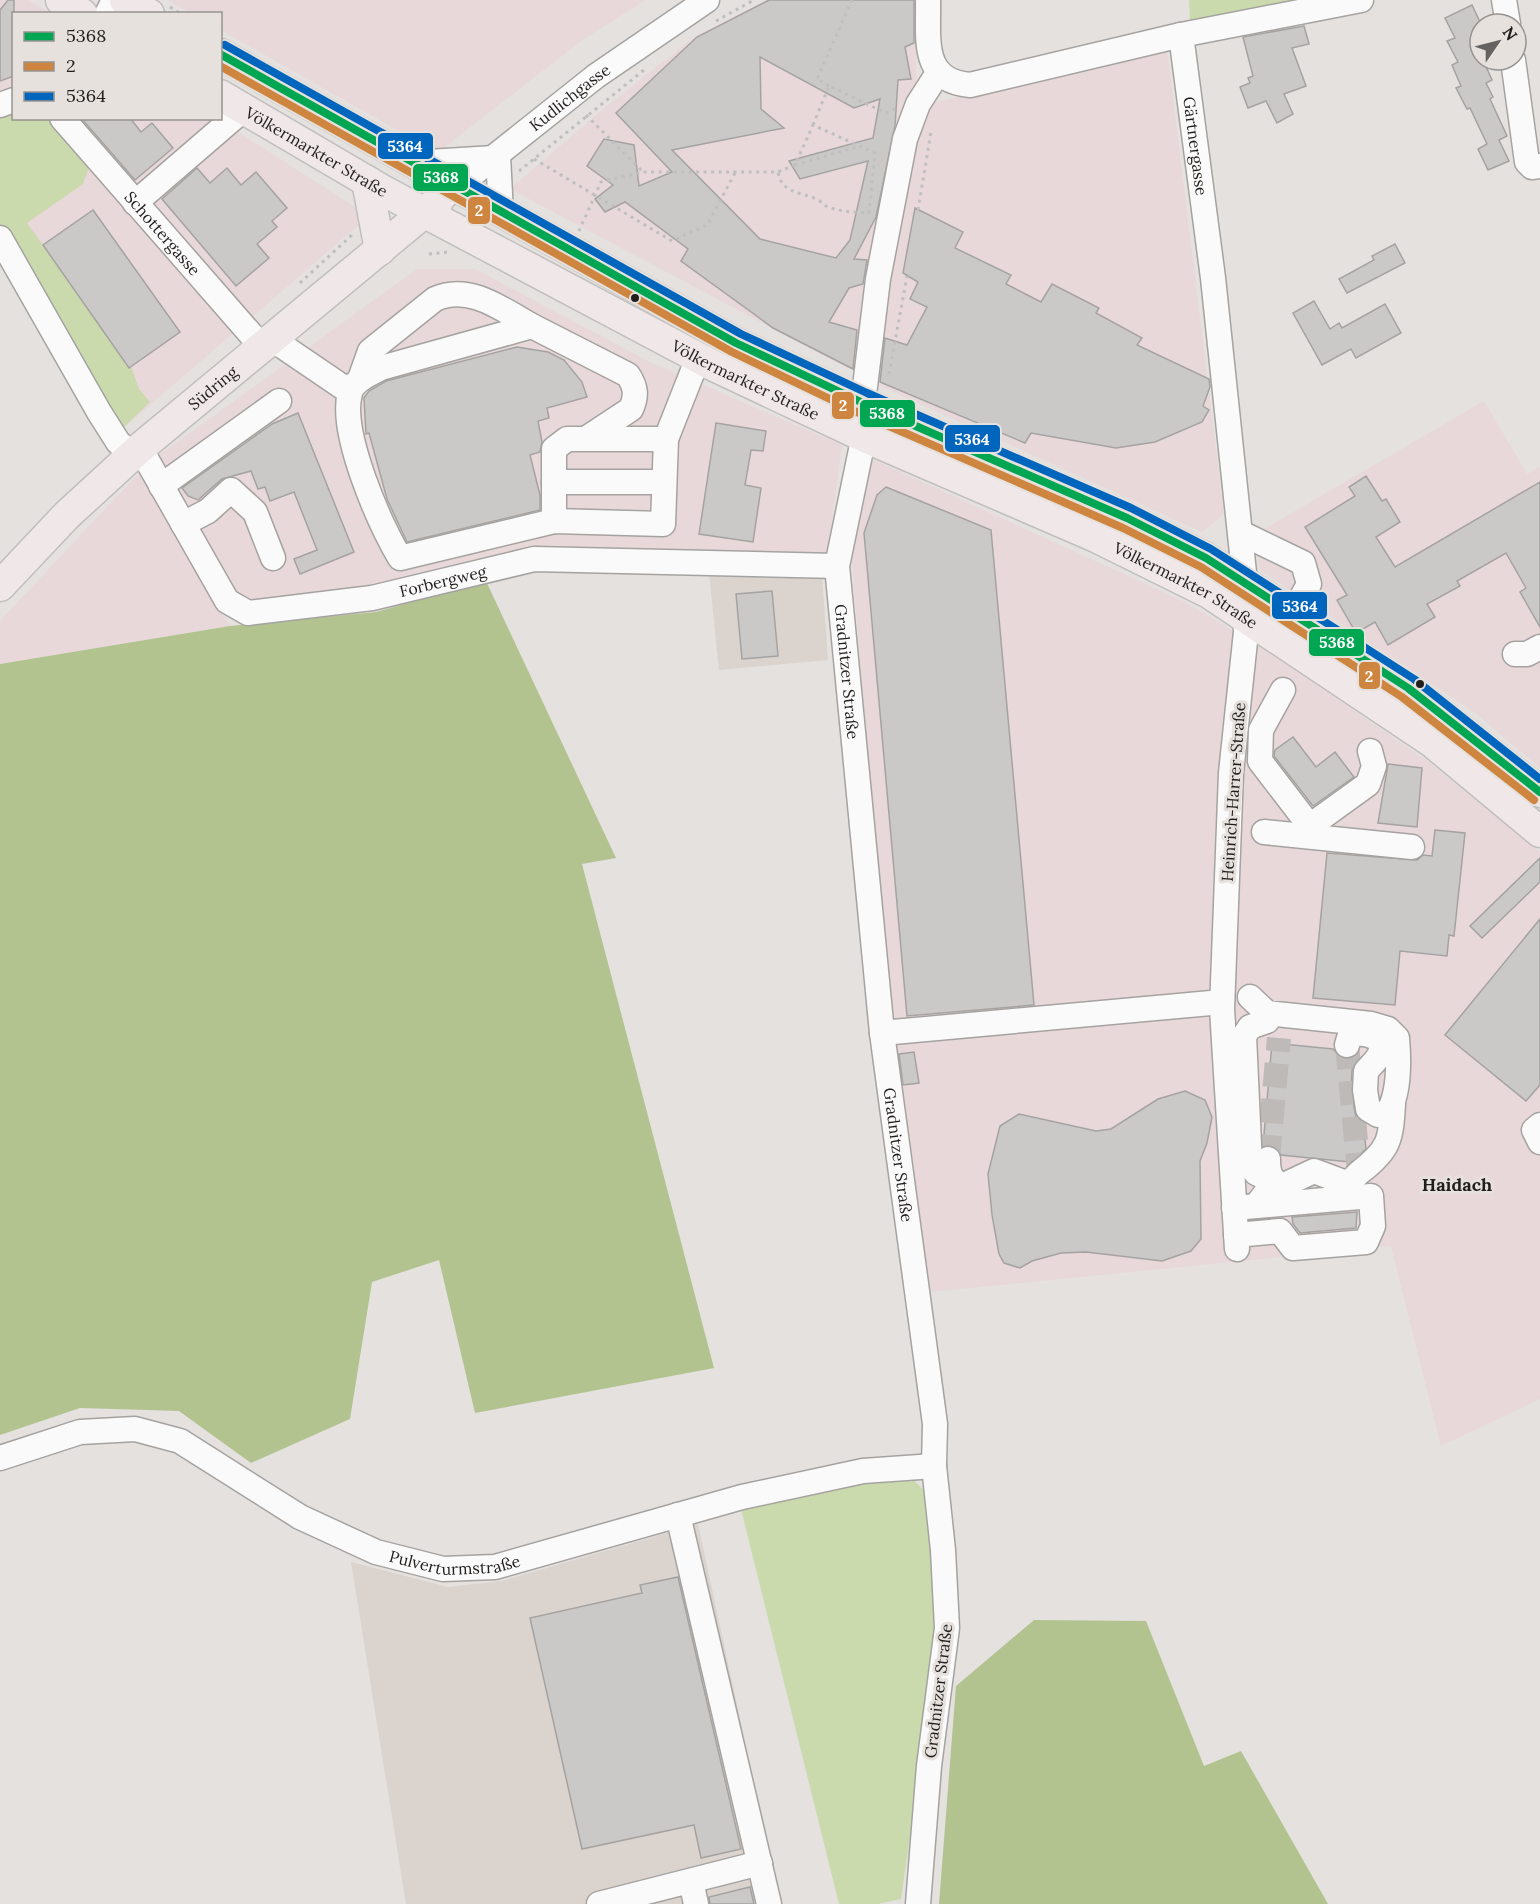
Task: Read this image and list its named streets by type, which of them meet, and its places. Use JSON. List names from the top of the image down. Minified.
{"streets":{"main road":["Völkermarkter Straße","Südring"],"street":["Kudlichgasse","Gärtnergasse","Schottergasse","Forbergweg","Gradnitzer Straße","Heinrich-Harrer-Straße","Pulverturmstraße"]},"crossings":[["Kudlichgasse","Südring"],["Gärtnergasse","Völkermarkter Straße"],["Gärtnergasse","Heinrich-Harrer-Straße"],["Völkermarkter Straße","Gradnitzer Straße"],["Völkermarkter Straße","Heinrich-Harrer-Straße"],["Schottergasse","Südring"],["Südring","Forbergweg"],["Forbergweg","Gradnitzer Straße"],["Gradnitzer Straße","Pulverturmstraße"]],"districts":["Haidach"],"lines":["transit line 5364","transit line 5368","transit line 2"],"legend":["5368","2","5364"],"north":"top right"}
